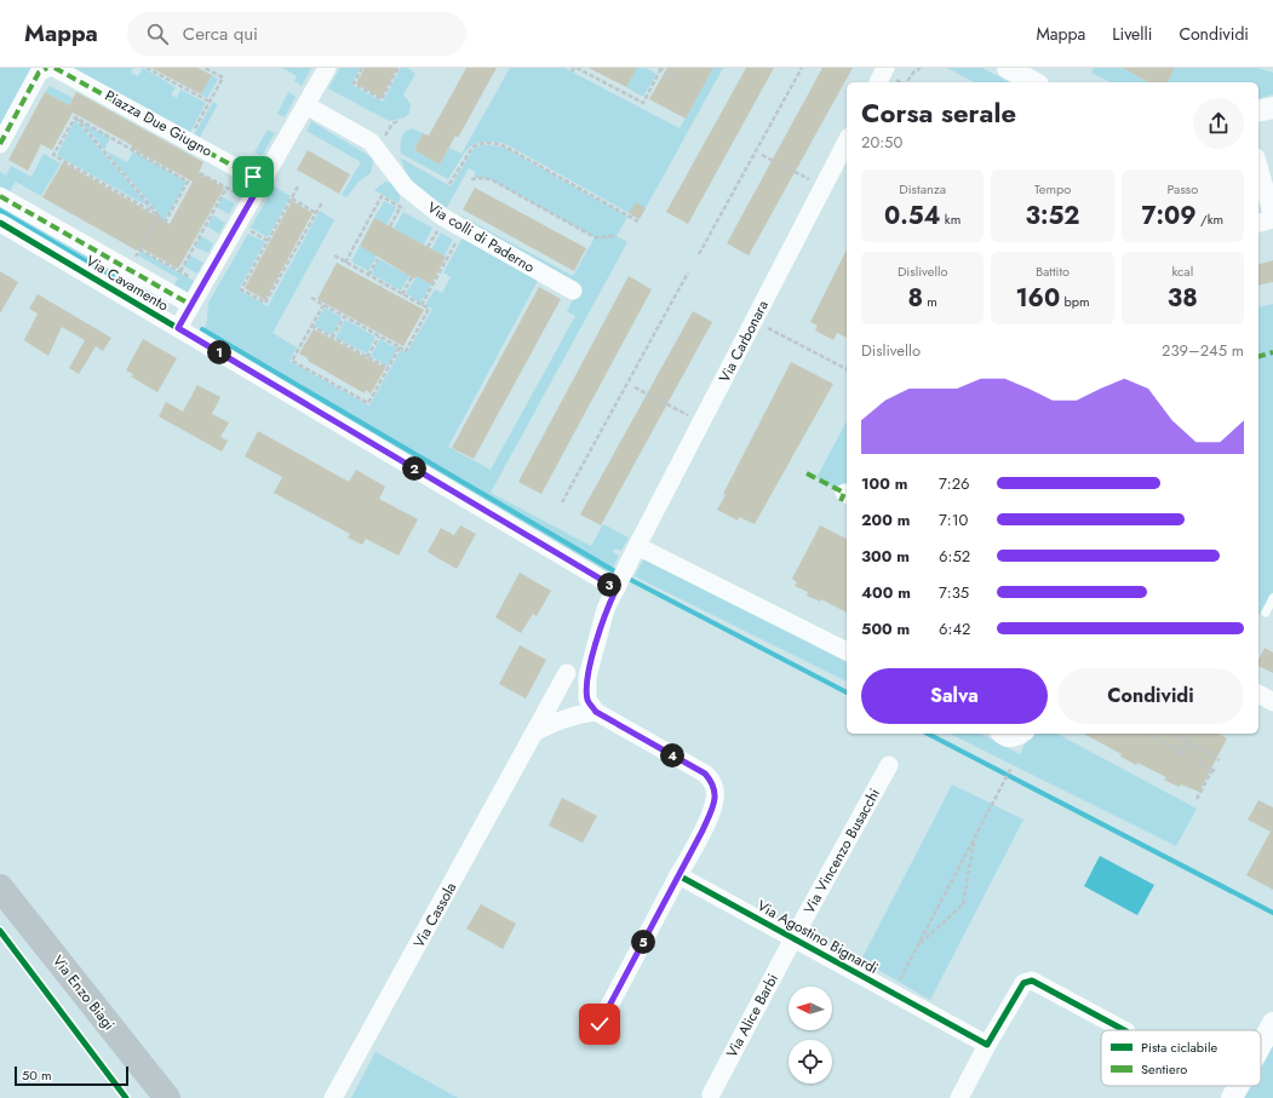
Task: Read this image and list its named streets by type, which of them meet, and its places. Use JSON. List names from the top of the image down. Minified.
{"streets":{"main road":["Via Enzo Biagi"],"street":["Piazza Due Giugno","Via colli di Paderno","Via Cavamento","Via Carbonara","Via Vincenzo Busacchi","Via Cassola","Via Agostino Bignardi","Via Alice Barbi"]},"crossings":[["Via Cavamento","Via Carbonara"],["Via Vincenzo Busacchi","Via Agostino Bignardi"],["Via Vincenzo Busacchi","Via Alice Barbi"],["Via Agostino Bignardi","Via Alice Barbi"]],"legend":["Pista ciclabile","Sentiero"],"scale_bar":"50 m","north":"left","page":{"header":"Mappa","search":"Cerca qui","nav":["Mappa","Livelli","Condividi"],"heading":["Corsa serale","20:50"],"stats":[["Distanza","0.54 km"],["Tempo","3:52"],["Passo","7:09 /km"],["Dislivello","8 m"],["Battito","160 bpm"],["kcal","38"]],"chart":["Dislivello","239–245 m"],"pins":["1","2","3","4","5"],"list":[{"name":"100 m","note":"7:26"},{"name":"200 m","note":"7:10"},{"name":"300 m","note":"6:52"},{"name":"400 m","note":"7:35"},{"name":"500 m","note":"6:42"}],"buttons":["Salva","Condividi"],"scale":"50 m"}}
